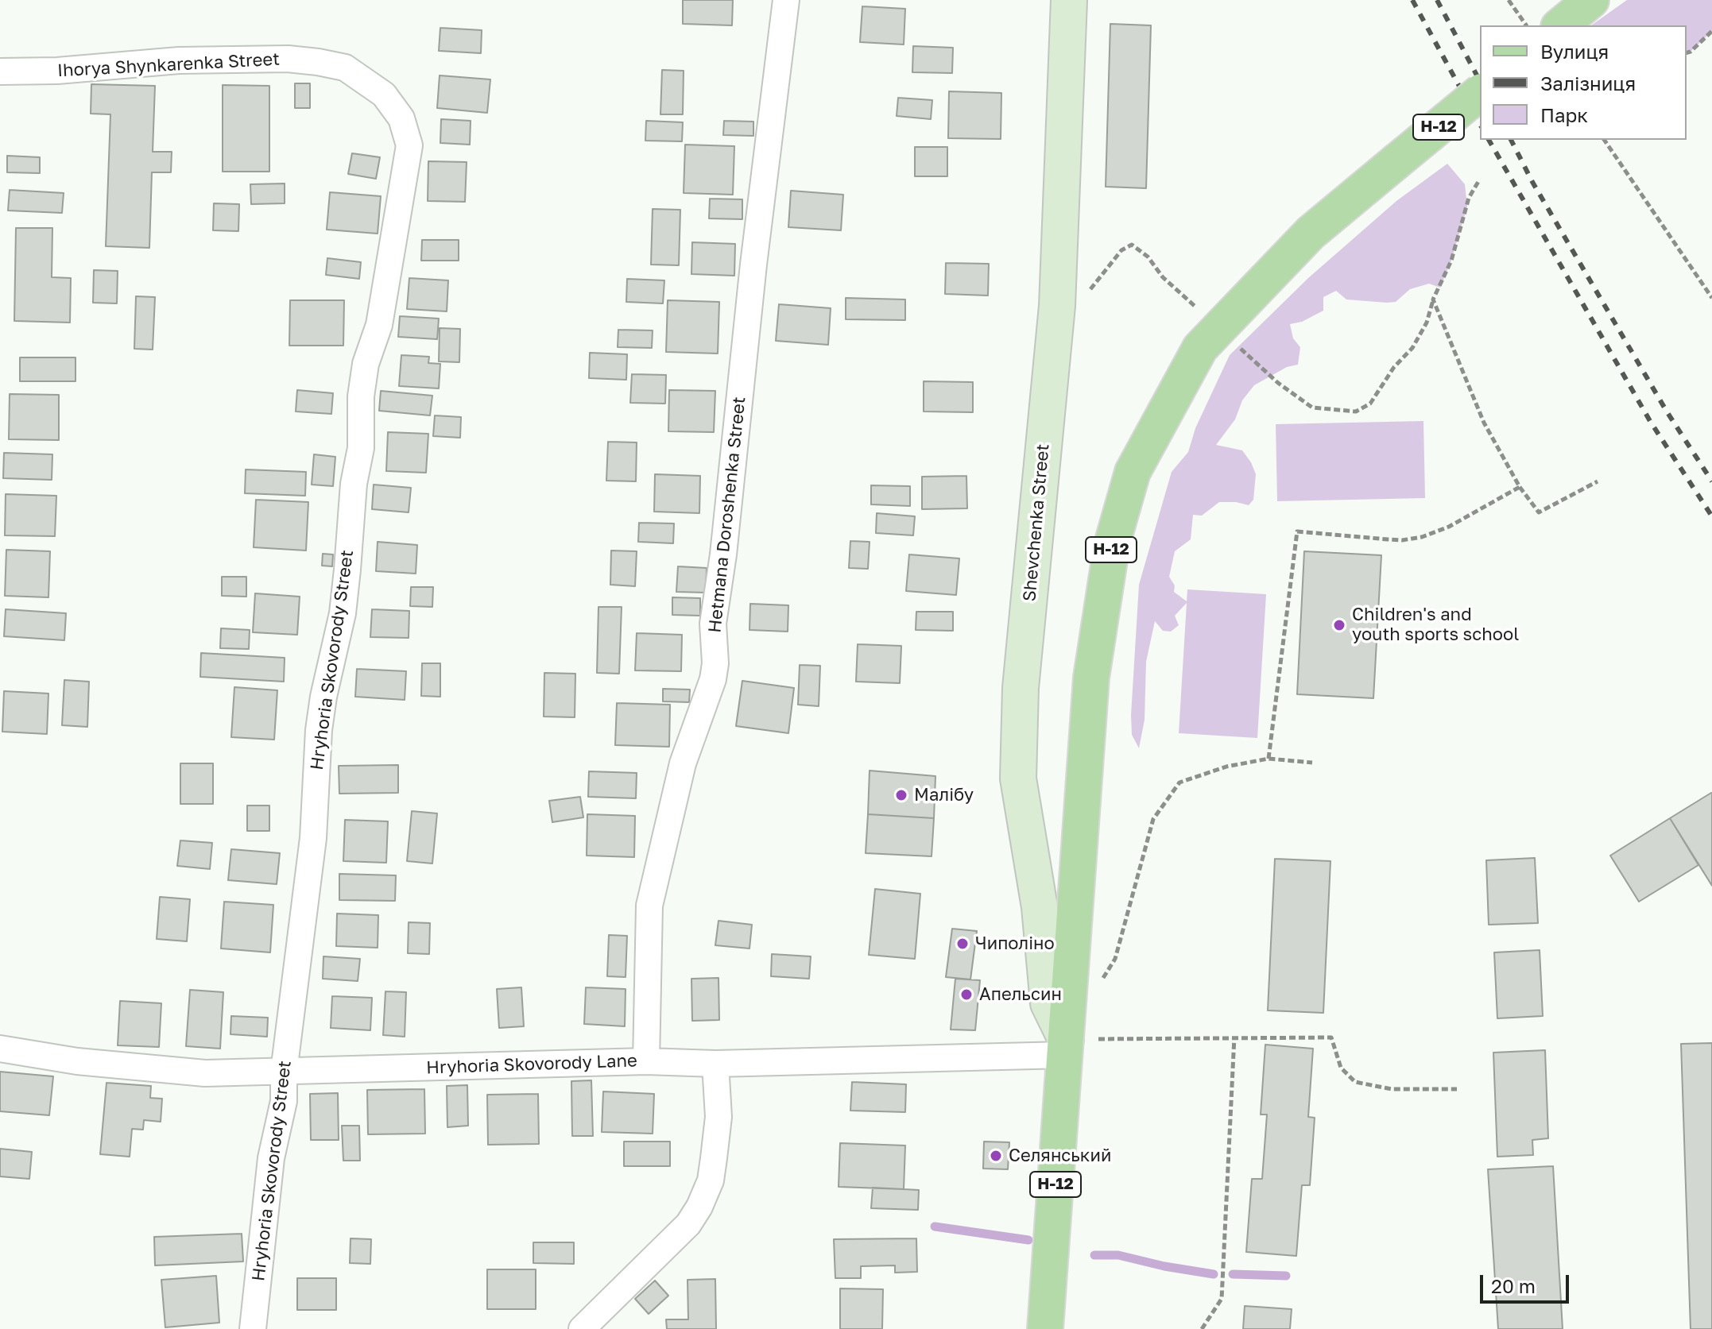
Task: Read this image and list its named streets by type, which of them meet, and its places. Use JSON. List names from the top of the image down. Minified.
{"streets":{"main road":["Н-12","Shevchenka Street"],"street":["Ihorya Shynkarenka Street","Hetmana Doroshenka Street","Hryhoria Skovorody Street","Hryhoria Skovorody Lane"]},"crossings":[["Ihorya Shynkarenka Street","Hryhoria Skovorody Street"],["Н-12","Shevchenka Street"],["Н-12","Hryhoria Skovorody Lane"],["Hetmana Doroshenka Street","Hryhoria Skovorody Lane"],["Shevchenka Street","Hryhoria Skovorody Lane"],["Hryhoria Skovorody Street","Hryhoria Skovorody Lane"]],"places":["Children's and youth sports school","Малібу","Чиполіно","Апельсин","Селянський"],"legend":["Вулиця","Залізниця","Парк"],"scale_bar":"20 m"}
